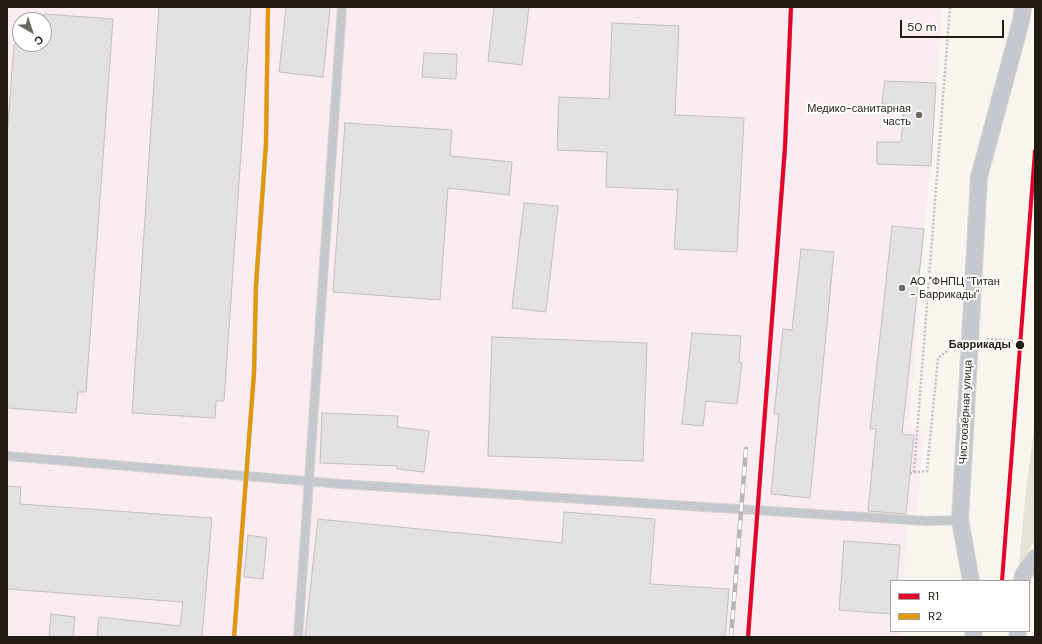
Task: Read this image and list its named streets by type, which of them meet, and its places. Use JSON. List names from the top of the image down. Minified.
{"streets":{"street":["Чистоозёрная улица"]},"places":["Медико-санитарная часть","АО \"ФНПЦ \"Титан - Баррикады\"","Баррикады"],"lines":["transit line R1","transit line R2"],"legend":["R1","R2"],"scale_bar":"50 m","north":"bottom right"}
